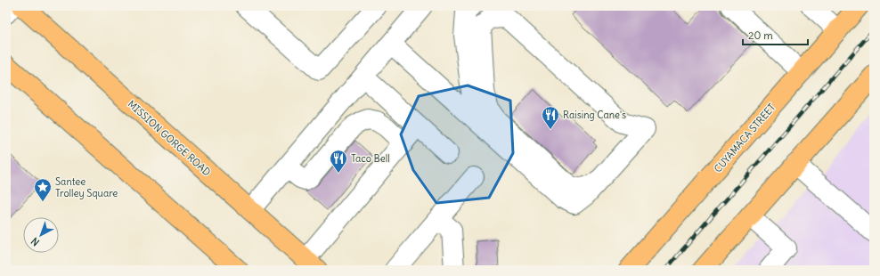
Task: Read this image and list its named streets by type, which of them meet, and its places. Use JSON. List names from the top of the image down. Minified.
{"streets":{"main road":["MISSION GORGE ROAD","CUYAMACA STREET"]},"places":{"restaurant":["Raising Cane's","Taco Bell"],"place":["Santee Trolley Square"]},"scale_bar":"20 m","north":"bottom left"}
